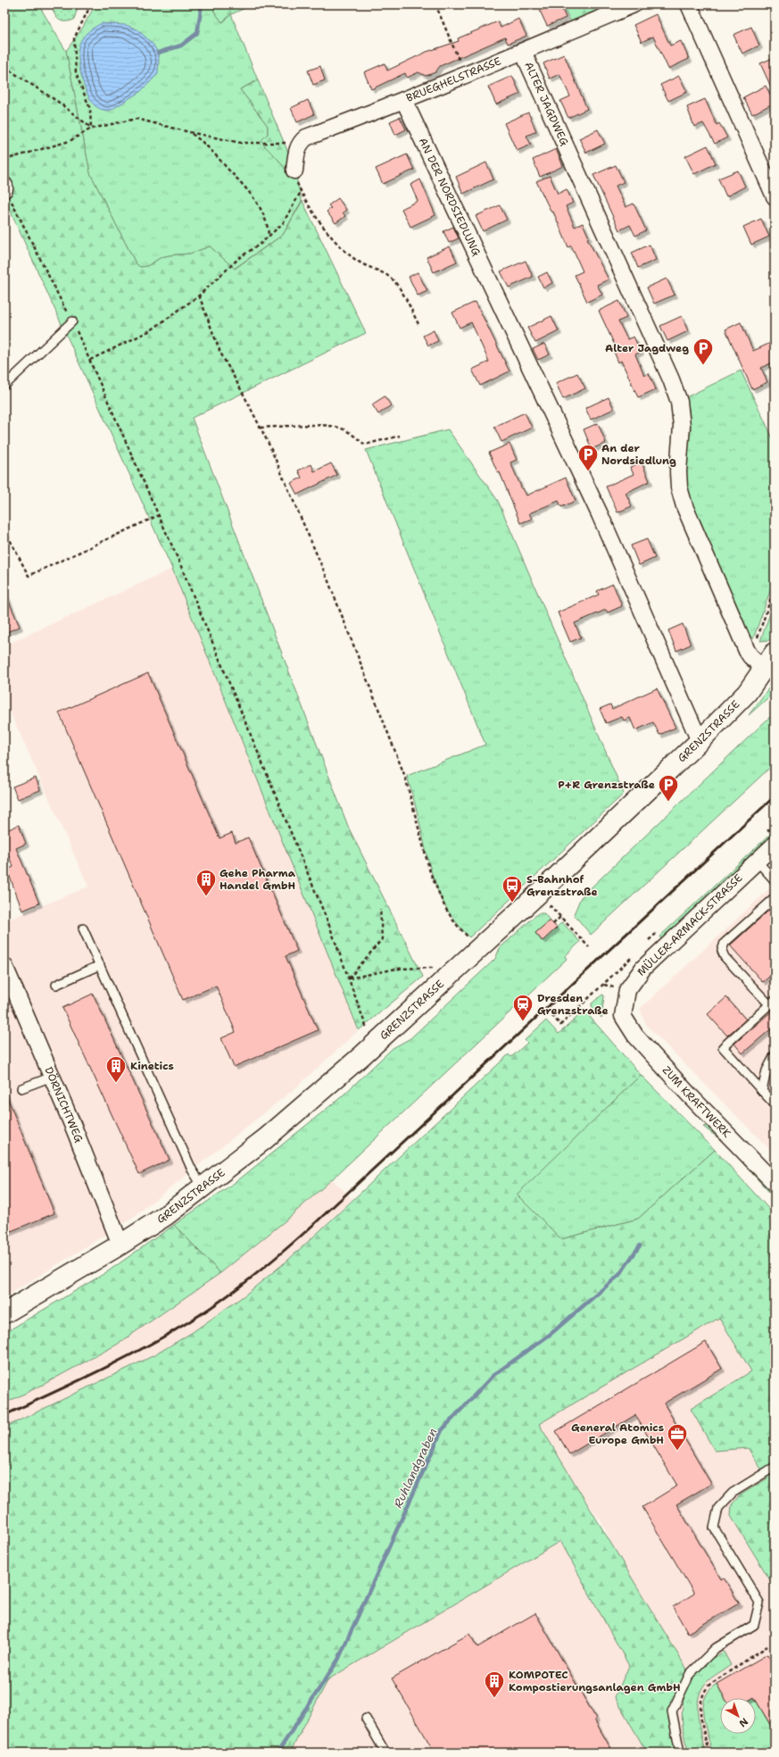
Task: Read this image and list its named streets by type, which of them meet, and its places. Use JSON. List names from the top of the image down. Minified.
{"streets":{"main road":["GRENZSTRASSE"],"street":["BRUEGHELSTRASSE","ALTER JAGDWEG","AN DER NORDSIEDLUNG","MÜLLER-ARMACK-STRASSE","ZUM KRAFTWERK","DÖRNICHTWEG"]},"crossings":[["BRUEGHELSTRASSE","ALTER JAGDWEG"],["BRUEGHELSTRASSE","AN DER NORDSIEDLUNG"],["ALTER JAGDWEG","GRENZSTRASSE"],["AN DER NORDSIEDLUNG","GRENZSTRASSE"],["GRENZSTRASSE","DÖRNICHTWEG"],["MÜLLER-ARMACK-STRASSE","ZUM KRAFTWERK"]],"water":["Ruhlandgraben"],"places":{"parking":["Alter Jagdweg","An der Nordsiedlung","P+R Grenzstraße"],"building":["Gehe Pharma Handel GmbH","Kinetics","KOMPOTEC Kompostierungsanlagen GmbH"],"bus stop":["S-Bahnhof Grenzstraße"],"station":["Dresden Grenzstraße"],"office":["General Atomics Europe GmbH"]},"north":"bottom right"}
